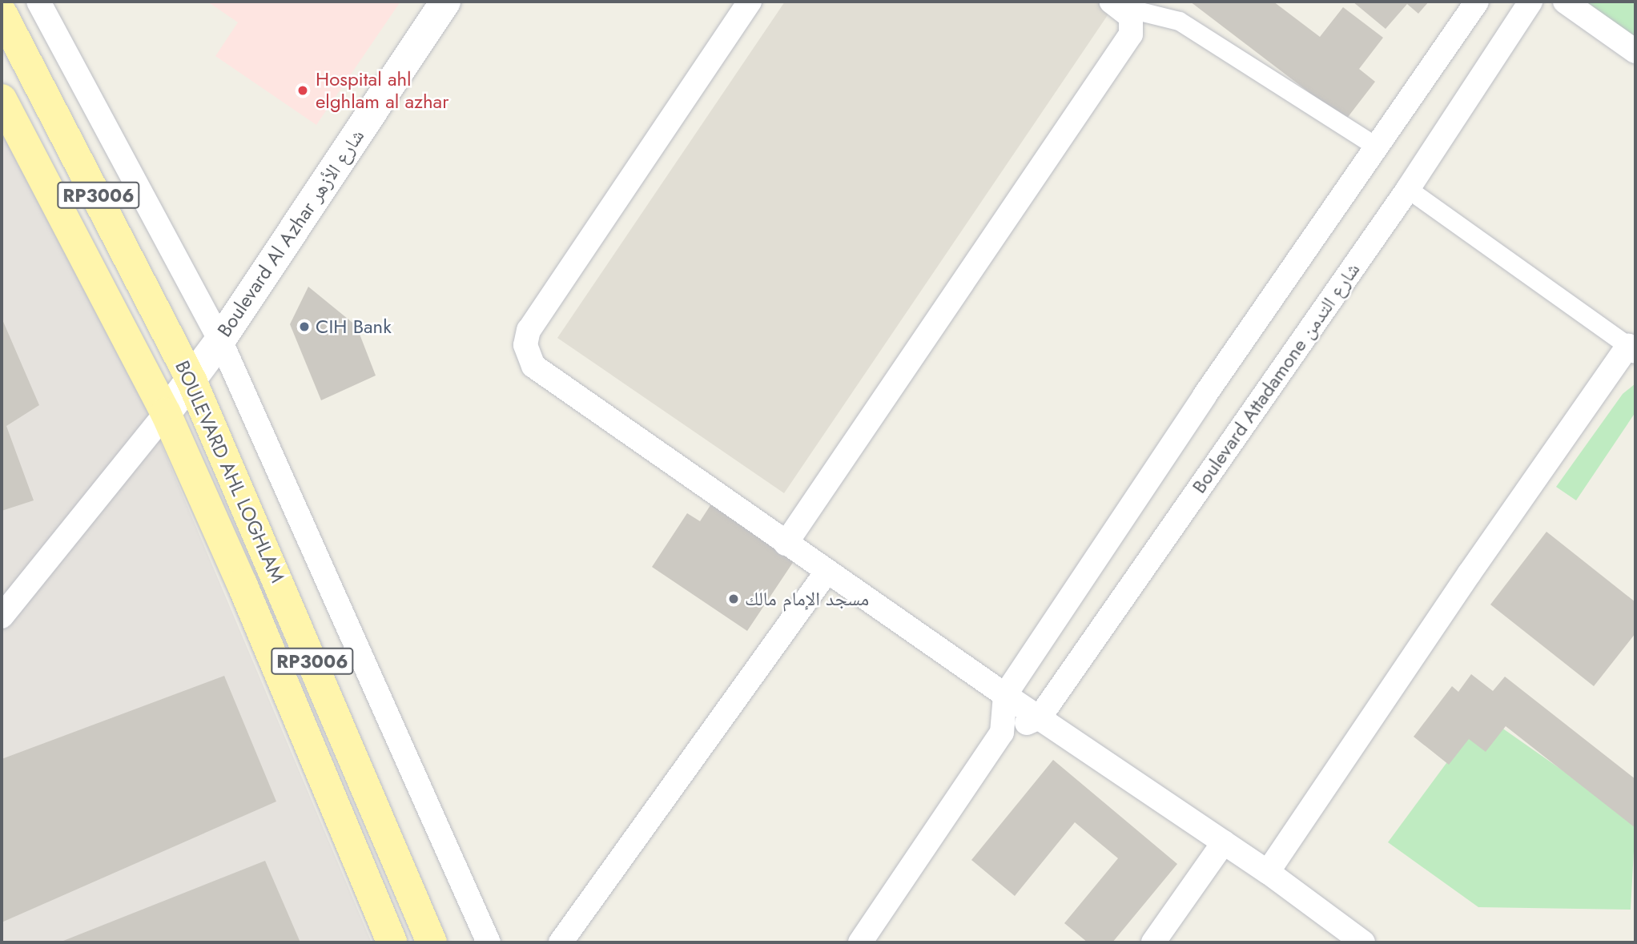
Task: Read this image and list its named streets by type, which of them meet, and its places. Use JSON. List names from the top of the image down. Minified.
{"streets":{"main road":["RP3006","Boulevard Al Azhar شارع الأزهر","BOULEVARD AHL LOGHLAM"],"street":["Boulevard Attadamone شارع التدمن"]},"crossings":[["Boulevard Al Azhar شارع الأزهر","BOULEVARD AHL LOGHLAM"]],"places":["Hospital ahl elghlam al azhar","CIH Bank","مسجد الإمام مالك"]}
